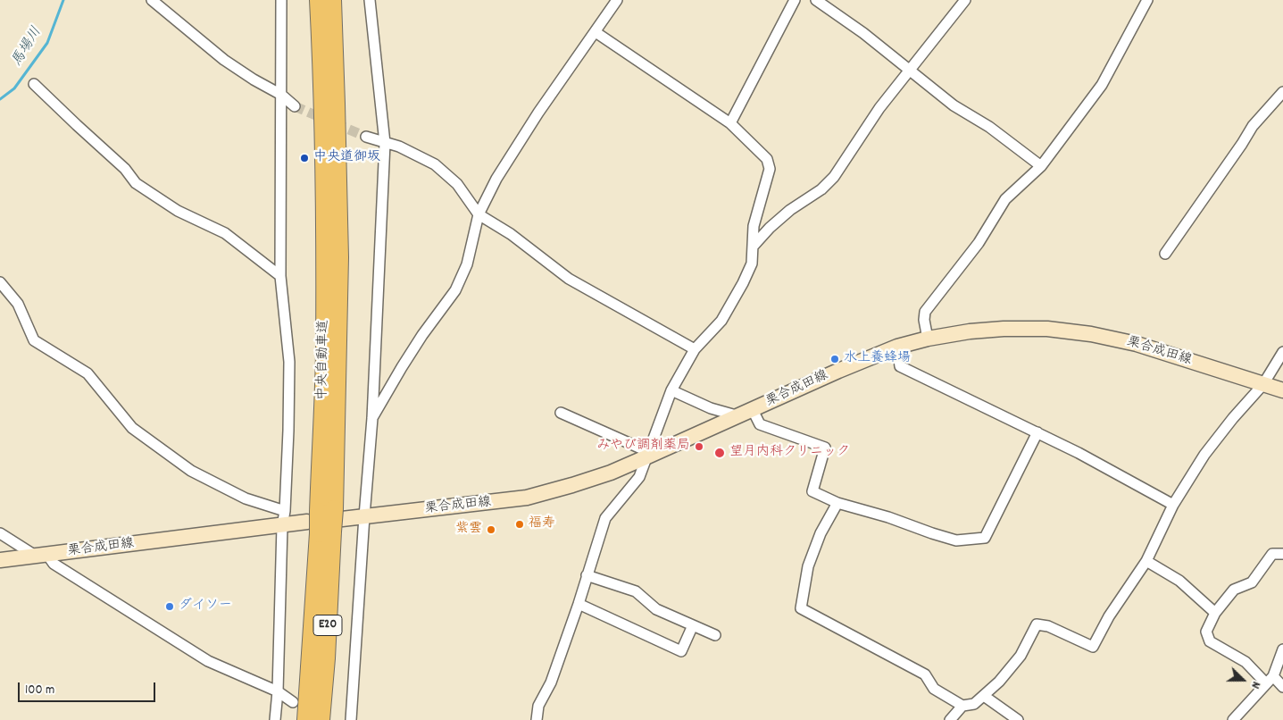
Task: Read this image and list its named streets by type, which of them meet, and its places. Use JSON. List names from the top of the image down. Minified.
{"streets":{"highway":["中央自動車道","E20"],"main road":["栗合成田線"]},"crossings":[["栗合成田線","中央自動車道"]],"water":["馬場川"],"places":["中央道御坂","水上養蜂場","みやび調剤薬局","望月内科クリニック","福寿","紫雲","ダイソー"],"scale_bar":"100 m","north":"right"}
